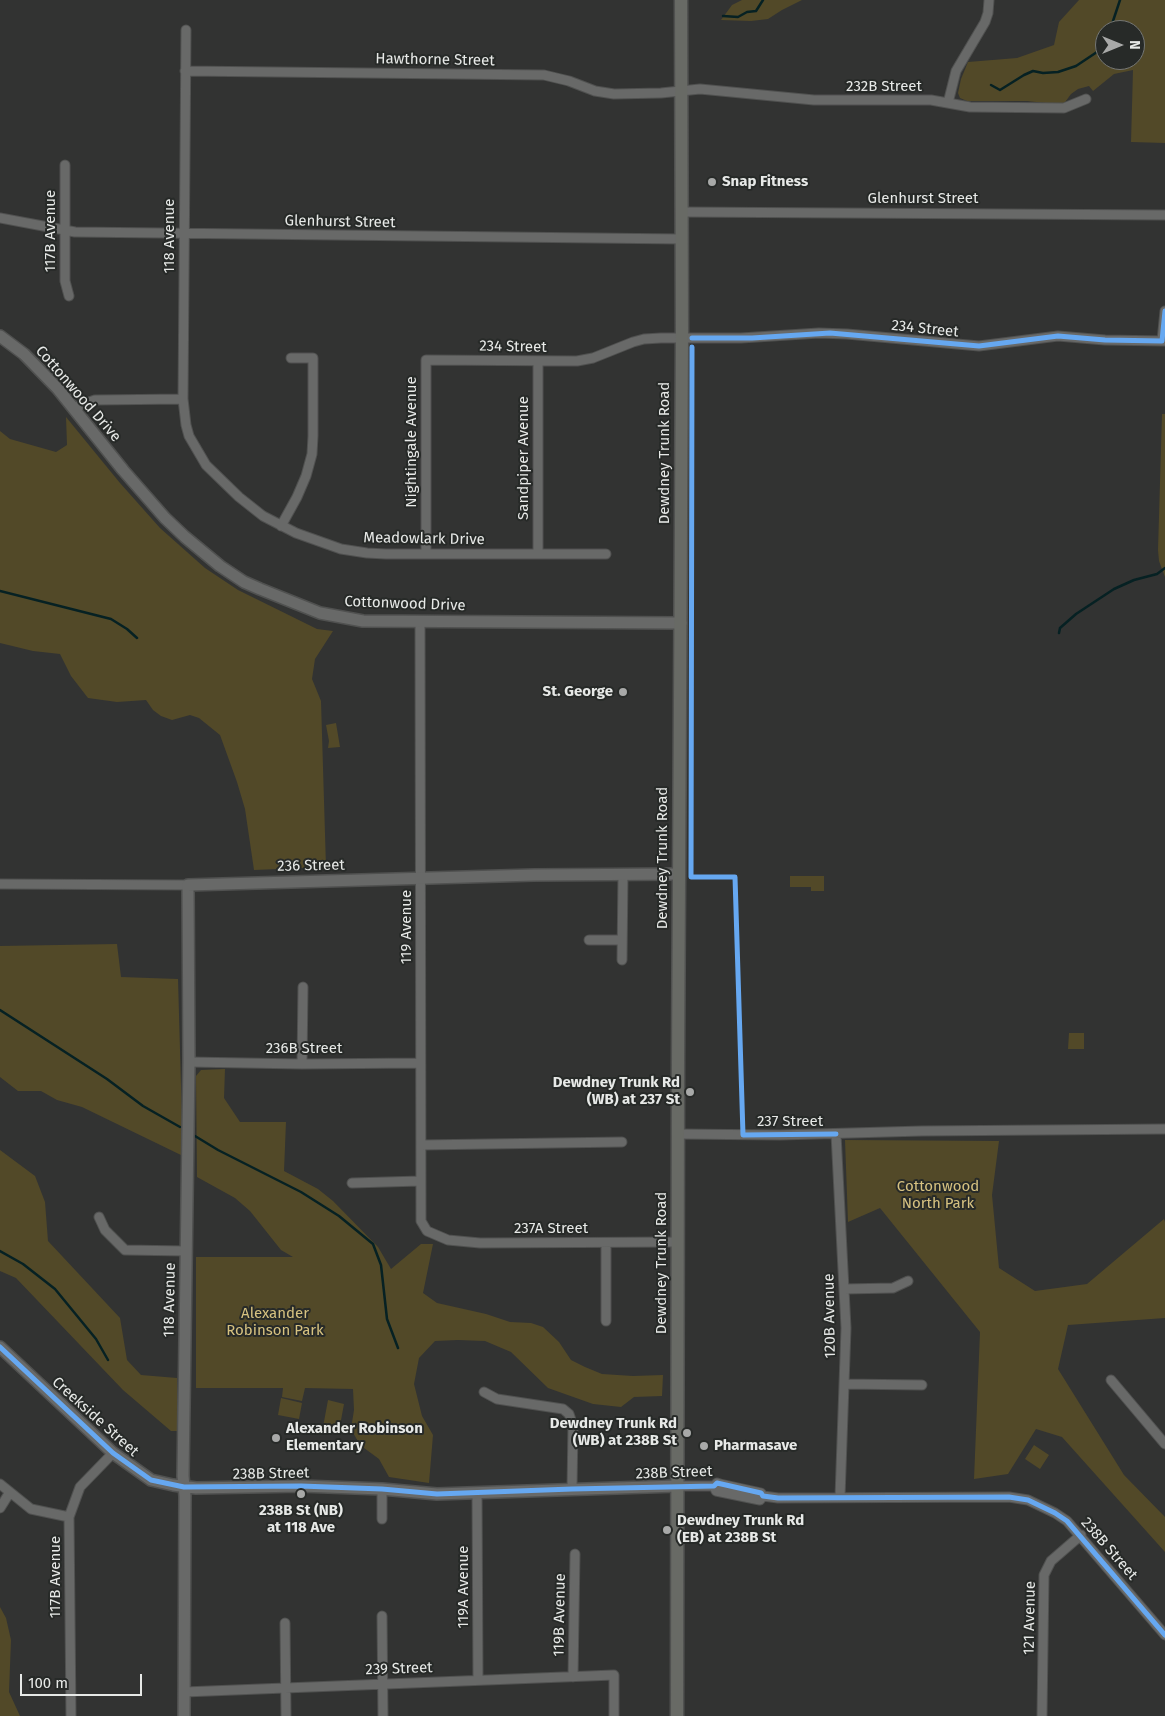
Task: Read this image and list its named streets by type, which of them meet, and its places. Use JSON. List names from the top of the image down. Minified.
{"streets":{"main road":["Dewdney Trunk Road"],"street":["Hawthorne Street","232B Street","Glenhurst Street","117B Avenue","118 Avenue","234 Street","Cottonwood Drive","Nightingale Avenue","Sandpiper Avenue","Meadowlark Drive","236 Street","119 Avenue","236B Street","237 Street","237A Street","120B Avenue","Creekside Street","238B Street","119A Avenue","119B Avenue","121 Avenue","239 Street"]},"crossings":[["Hawthorne Street","232B Street"],["Hawthorne Street","118 Avenue"],["Hawthorne Street","Dewdney Trunk Road"],["232B Street","Dewdney Trunk Road"],["Glenhurst Street","117B Avenue"],["Glenhurst Street","118 Avenue"],["Glenhurst Street","Dewdney Trunk Road"],["117B Avenue","Creekside Street"],["118 Avenue","Meadowlark Drive"],["118 Avenue","236 Street"],["118 Avenue","236B Street"],["118 Avenue","Creekside Street"],["118 Avenue","238B Street"],["118 Avenue","239 Street"],["234 Street","Nightingale Avenue"],["234 Street","Dewdney Trunk Road"],["234 Street","Sandpiper Avenue"],["Cottonwood Drive","Dewdney Trunk Road"],["Cottonwood Drive","119 Avenue"],["Nightingale Avenue","Meadowlark Drive"],["Dewdney Trunk Road","236 Street"],["Dewdney Trunk Road","237 Street"],["Dewdney Trunk Road","237A Street"],["Dewdney Trunk Road","238B Street"],["Sandpiper Avenue","Meadowlark Drive"],["236 Street","119 Avenue"],["119 Avenue","236B Street"],["119 Avenue","237A Street"],["237 Street","120B Avenue"],["120B Avenue","238B Street"],["Creekside Street","238B Street"],["238B Street","119A Avenue"],["238B Street","121 Avenue"],["119A Avenue","239 Street"],["119B Avenue","239 Street"]],"parks":["Cottonwood North Park","Alexander Robinson Park"],"places":["Snap Fitness","St. George","Dewdney Trunk Rd (WB) at 237 St","Dewdney Trunk Rd (WB) at 238B St","Alexander Robinson Elementary","Pharmasave","238B St (NB) at 118 Ave","Dewdney Trunk Rd (EB) at 238B St"],"scale_bar":"100 m","north":"right"}
